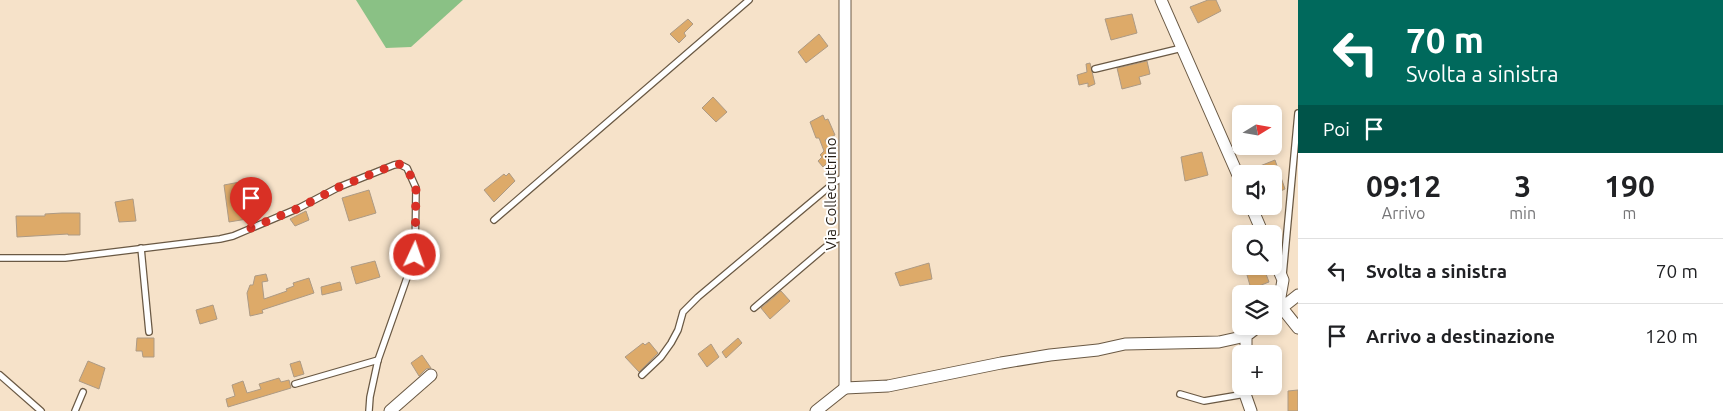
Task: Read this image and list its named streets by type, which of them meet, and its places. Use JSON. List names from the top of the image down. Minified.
{"streets":{"street":["Via Collecuttrino"]},"north":"right","page":{"turn":["70 m","Svolta a sinistra"],"map_buttons":"+","then":"Poi","eta":["09:12","Arrivo","3","min","190","m"],"list":[{"name":"Svolta a sinistra","value":"70 m"},{"name":"Arrivo a destinazione","value":"120 m"}]}}
